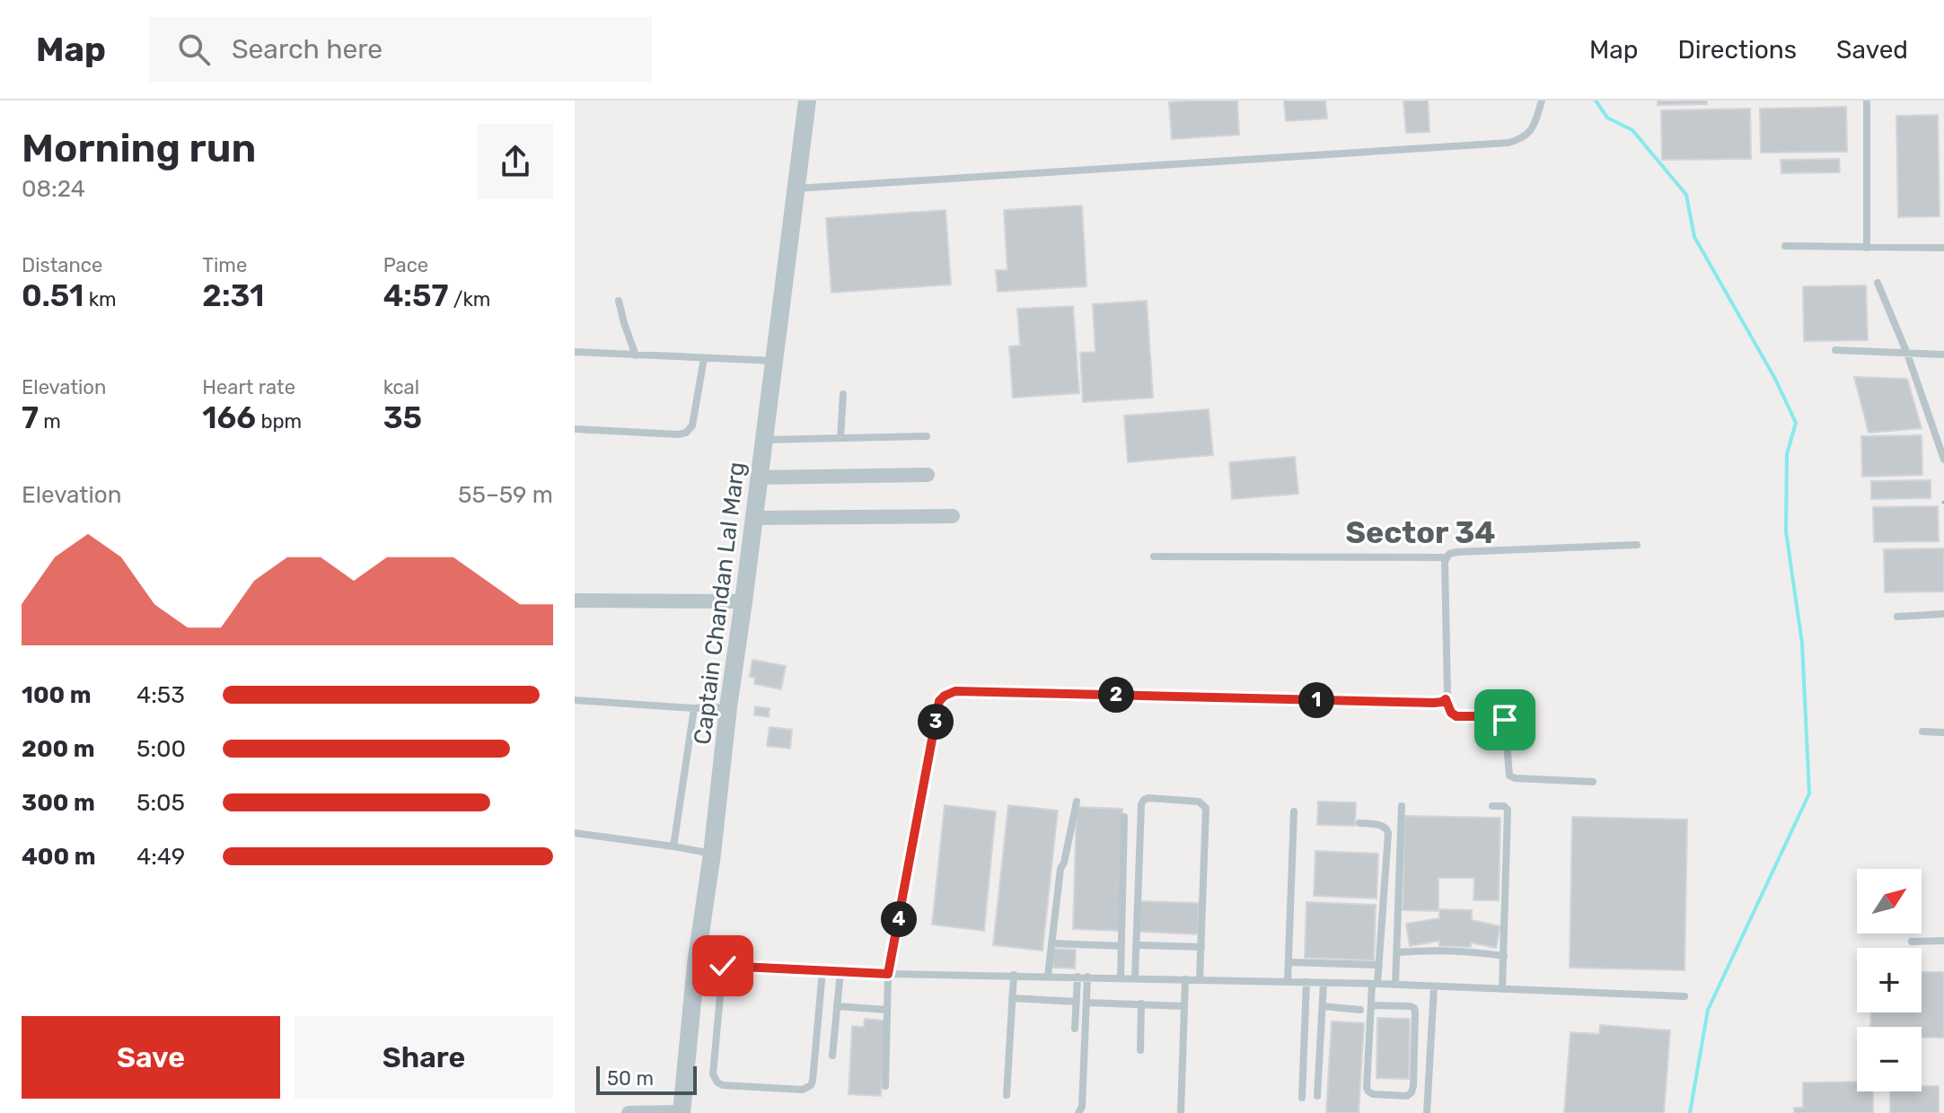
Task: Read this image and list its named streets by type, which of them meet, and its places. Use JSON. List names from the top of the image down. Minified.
{"streets":{"street":["Captain Chandan Lal Marg"]},"districts":["Sector 34"],"scale_bar":"50 m","north":"top right","page":{"header":"Map","search":"Search here","nav":["Map","Directions","Saved"],"heading":["Morning run","08:24"],"stats":[["Distance","0.51 km"],["Time","2:31"],["Pace","4:57 /km"],["Elevation","7 m"],["Heart rate","166 bpm"],["kcal","35"]],"chart":["Elevation","55–59 m"],"list":[{"name":"100 m","note":"4:53"},{"name":"200 m","note":"5:00"},{"name":"300 m","note":"5:05"},{"name":"400 m","note":"4:49"}],"pins":["2","1","3","4"],"map_buttons":["+","−"],"buttons":["Save","Share"],"scale":"50 m"}}
